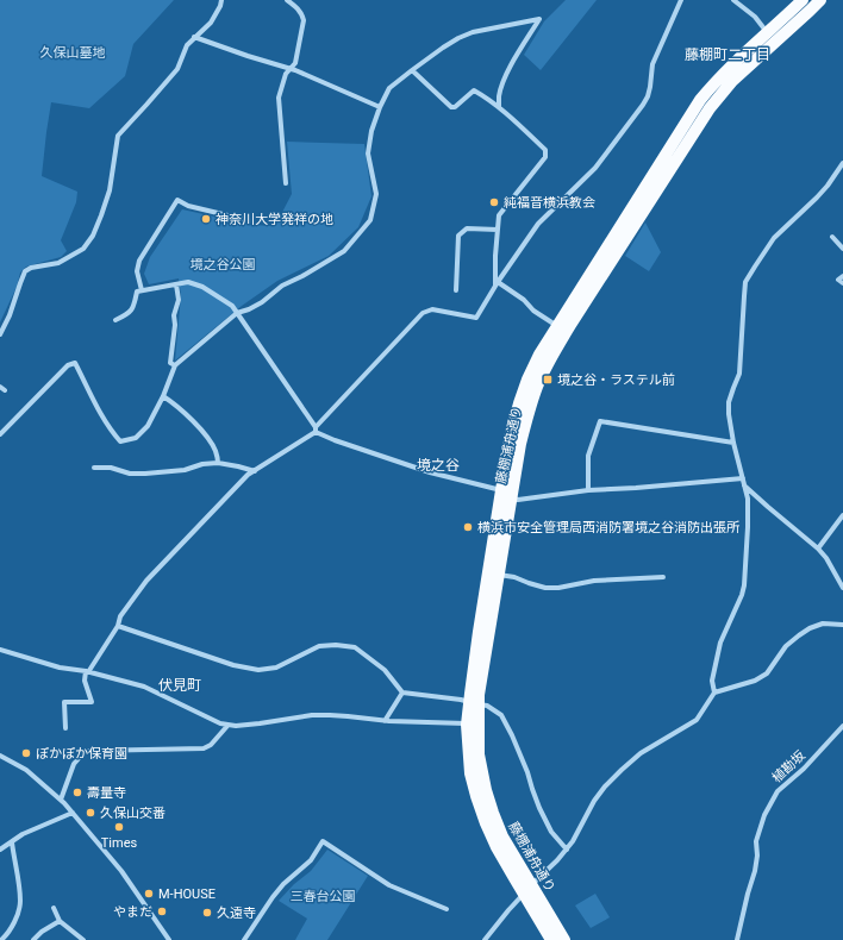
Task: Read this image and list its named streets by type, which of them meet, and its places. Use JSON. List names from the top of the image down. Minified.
{"streets":{"main road":["藤棚浦舟通り"],"street":["植勘坂"]},"districts":["藤棚町二丁目","境之谷","伏見町"],"parks":["久保山墓地","境之谷公園","三春台公園"],"places":{"other":["純福音横浜教会","神奈川大学発祥の地","横浜市安全管理局西消防署境之谷消防出張所","ぽかぽか保育園","壽量寺","久保山交番","Times","M-HOUSE","やまだ","久遠寺"],"transit":["境之谷・ラステル前"]}}
